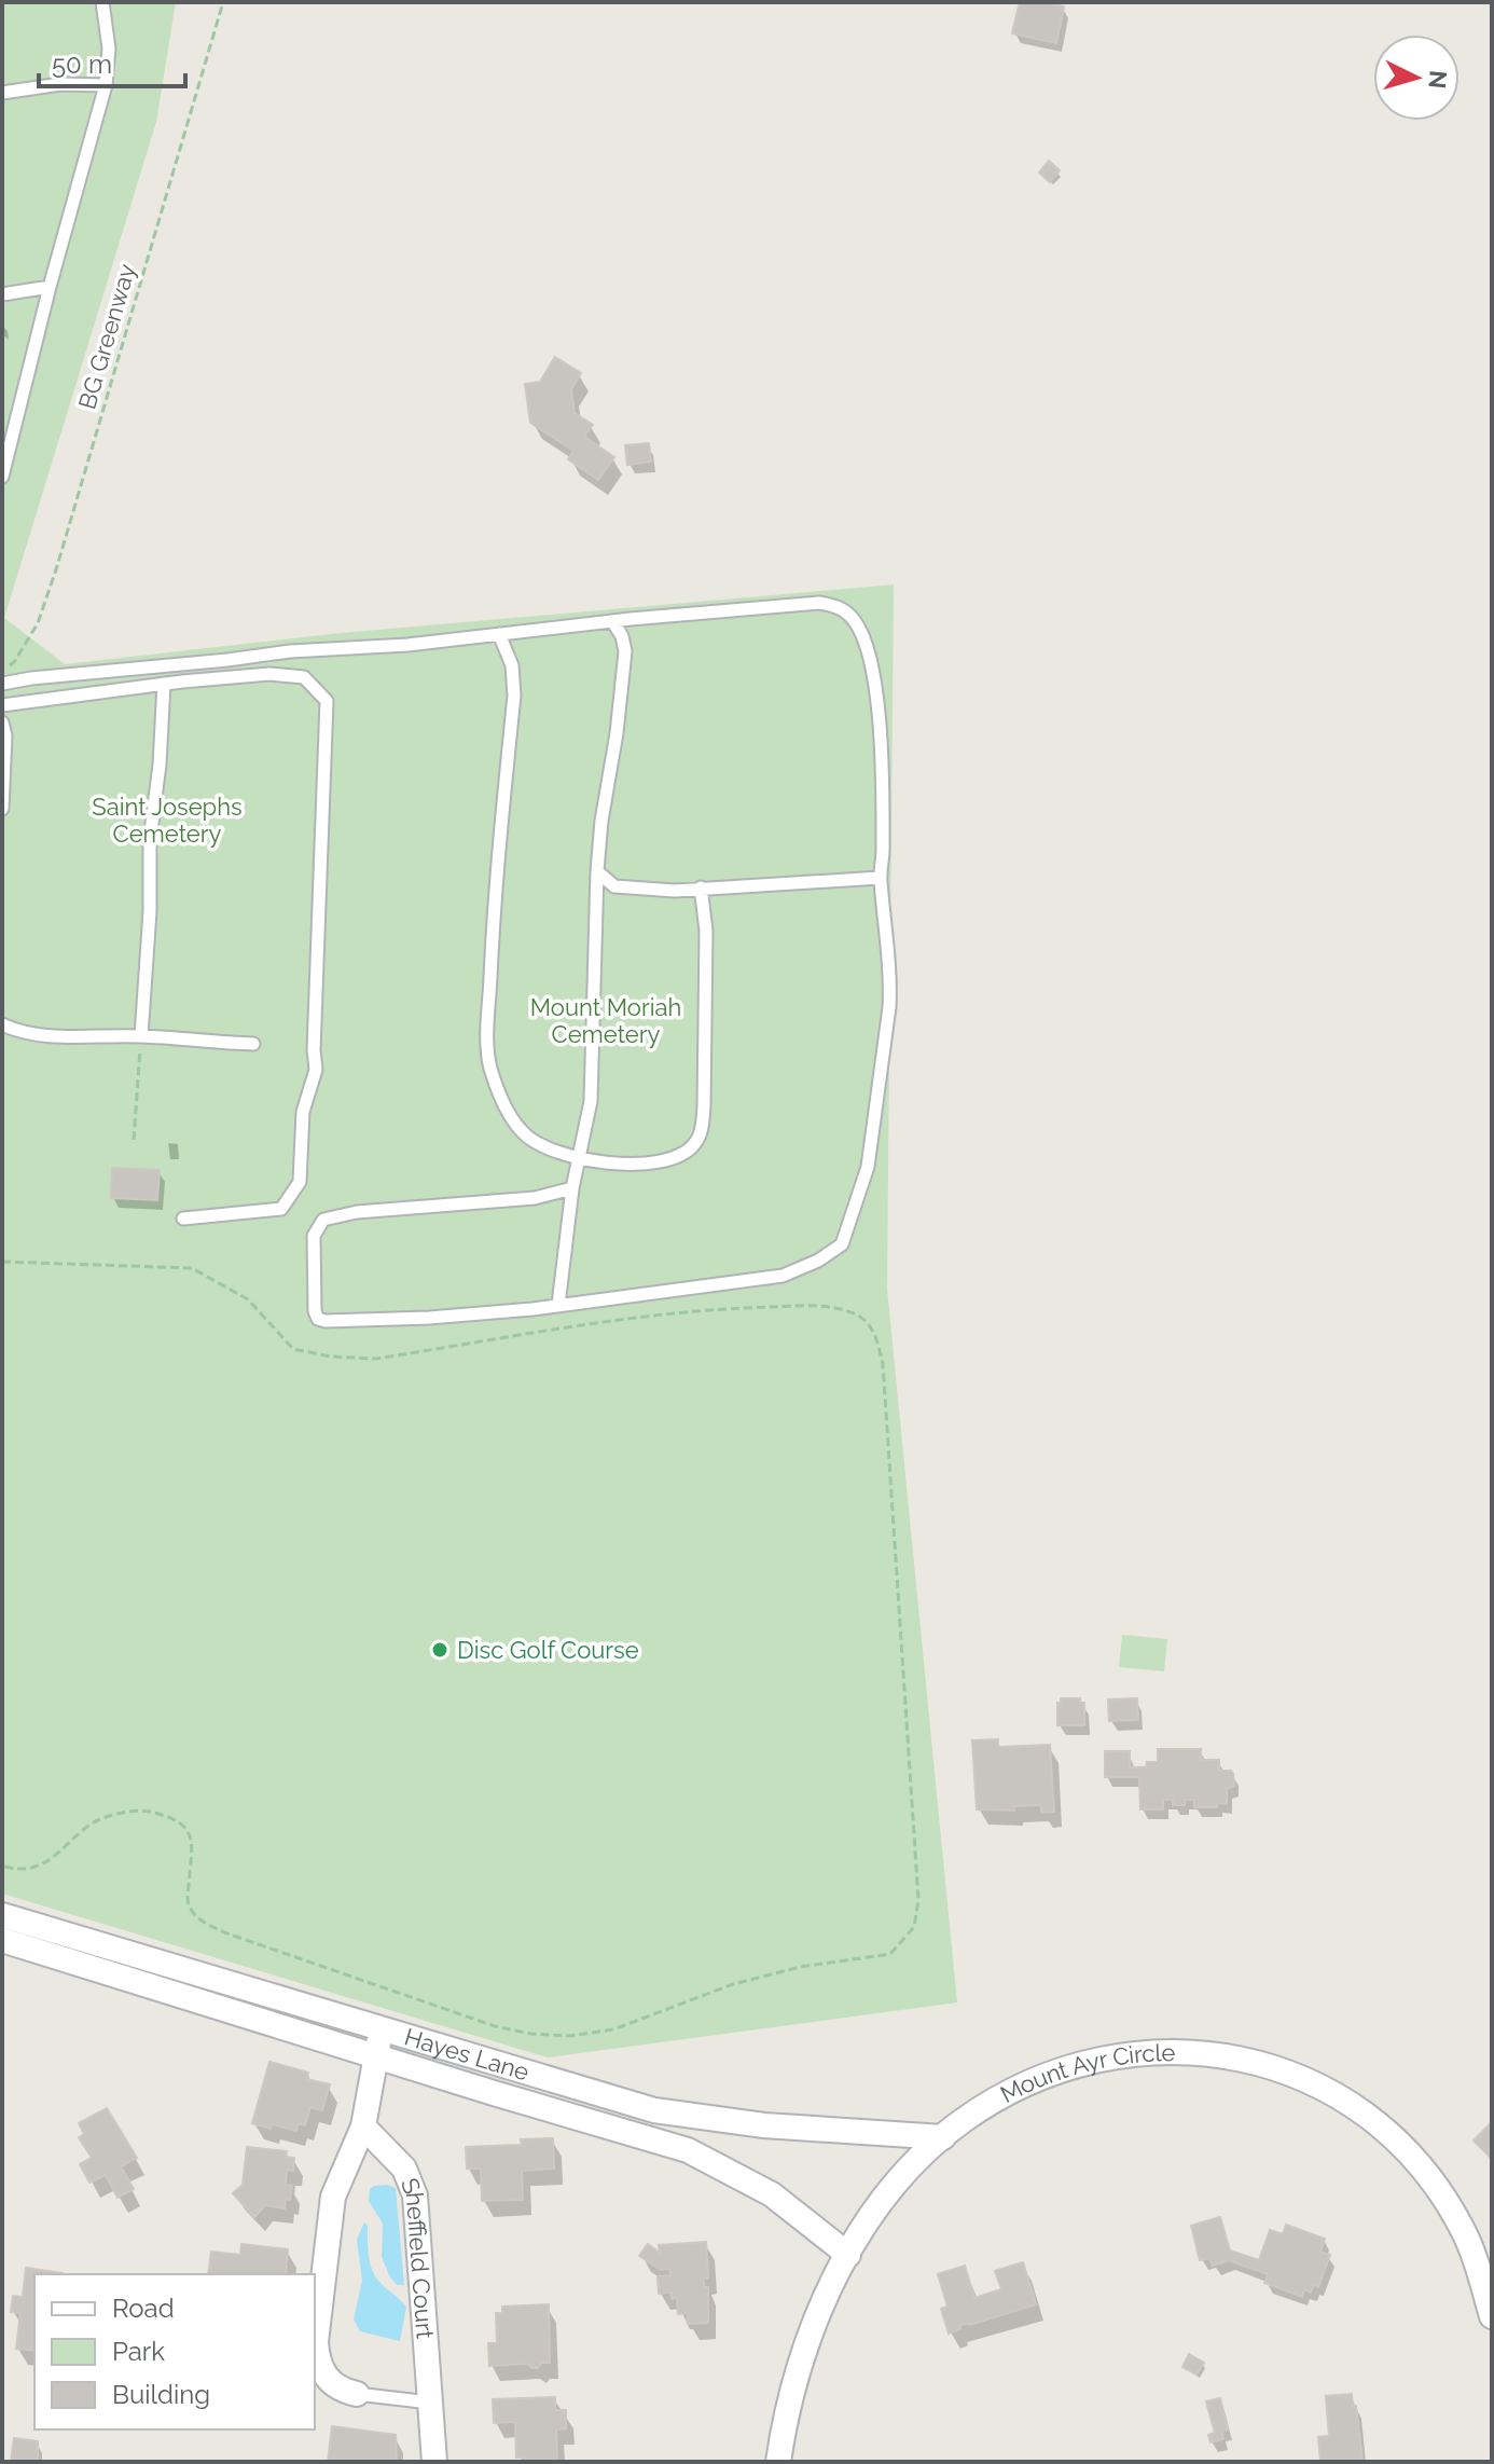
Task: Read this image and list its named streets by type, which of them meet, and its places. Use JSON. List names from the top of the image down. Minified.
{"streets":{"street":["Hayes Lane","Mount Ayr Circle","Sheffield Court"],"path":["BG Greenway"]},"crossings":[["Hayes Lane","Mount Ayr Circle"]],"parks":["Saint Josephs Cemetery","Mount Moriah Cemetery"],"places":["Disc Golf Course"],"legend":["Road","Park","Building"],"scale_bar":"50 m","north":"right"}
